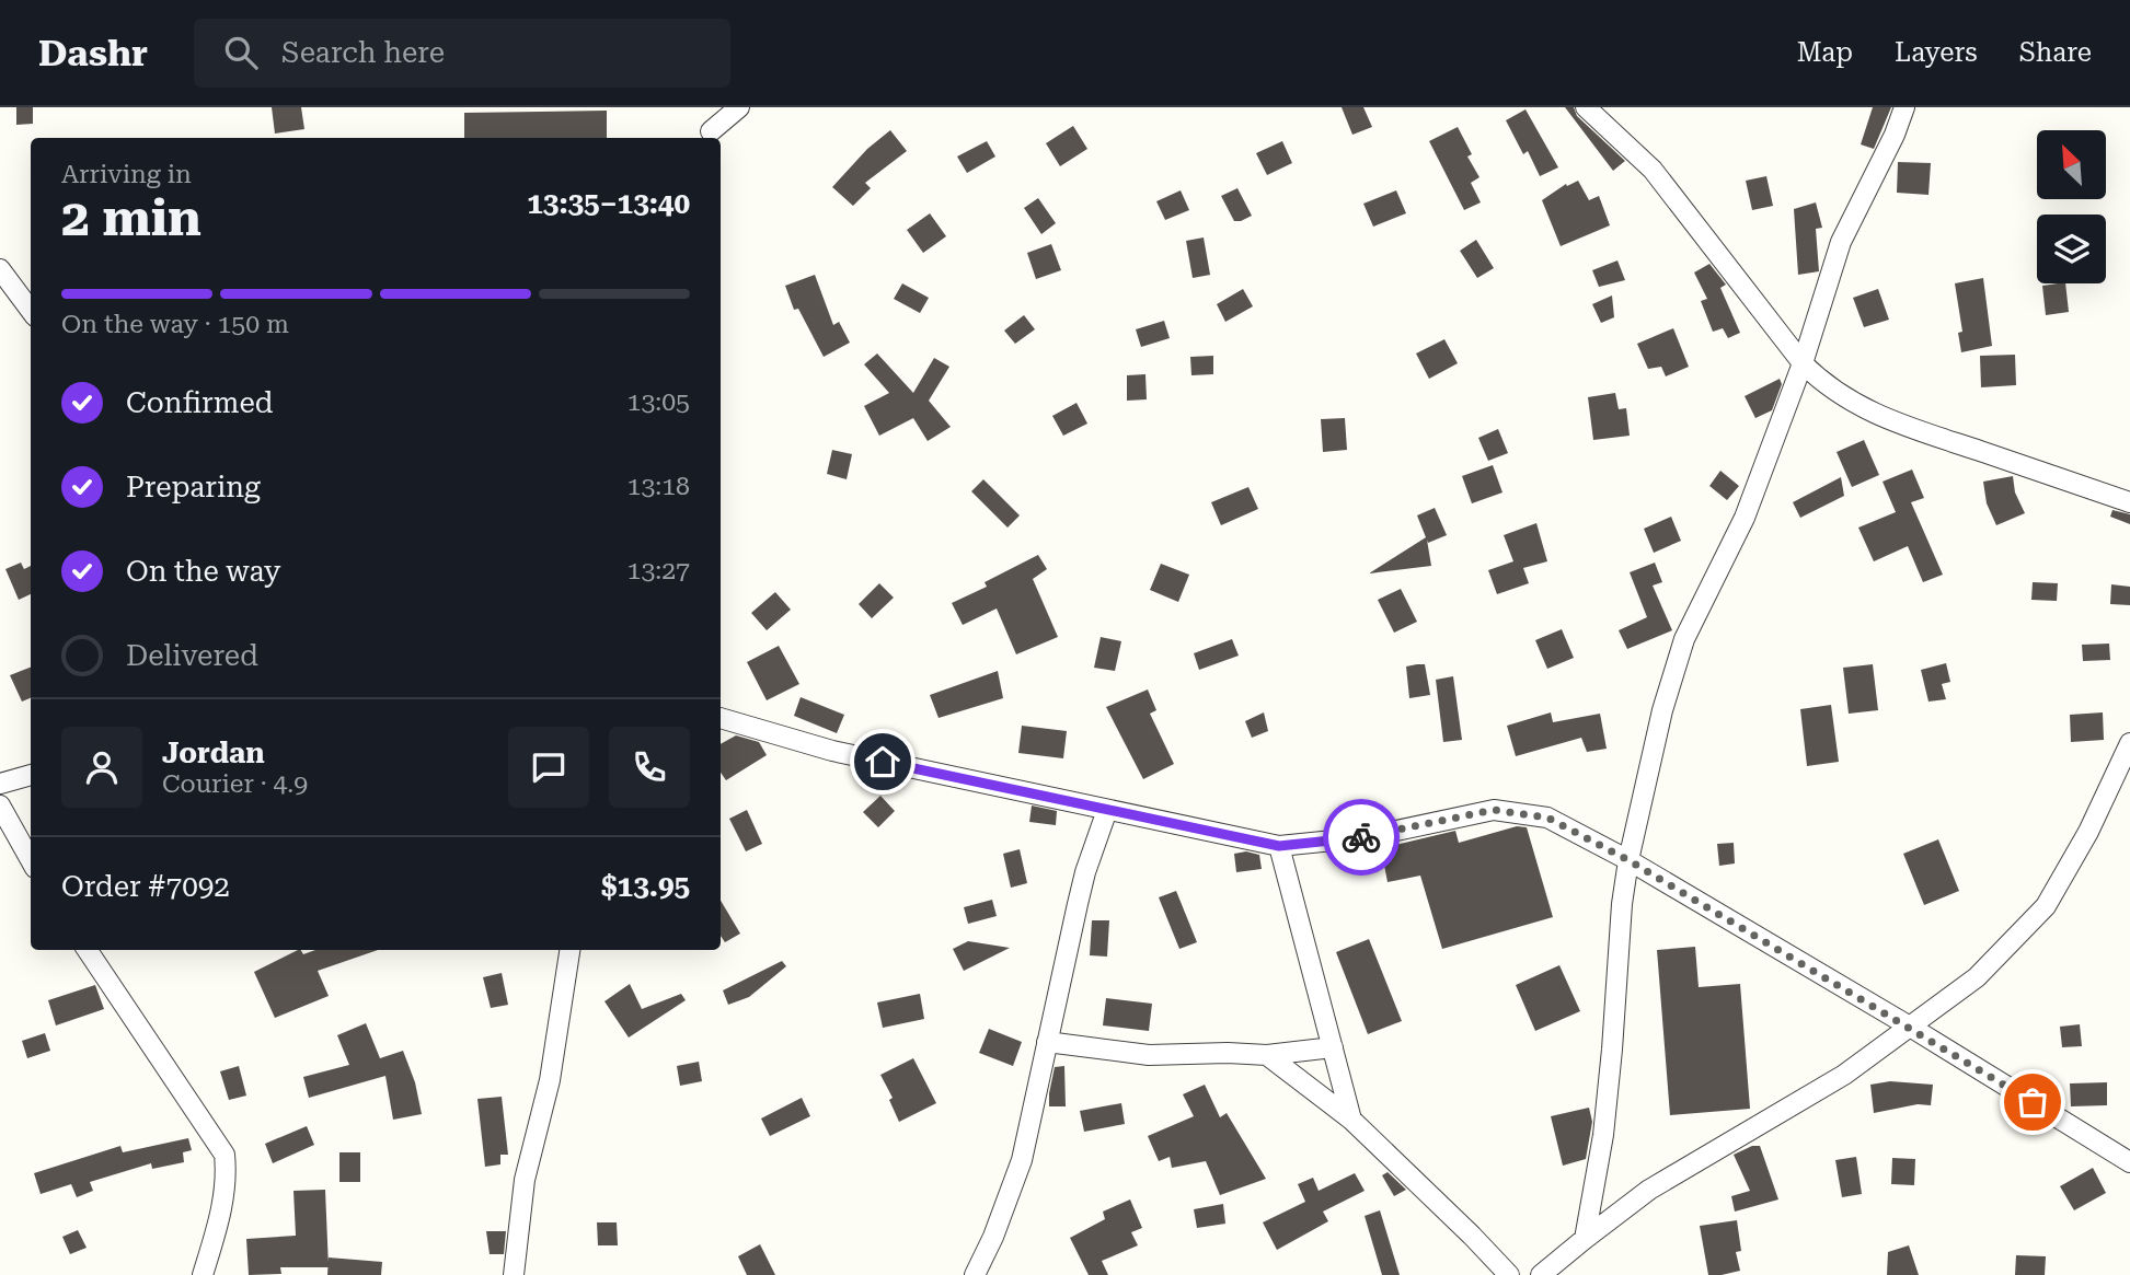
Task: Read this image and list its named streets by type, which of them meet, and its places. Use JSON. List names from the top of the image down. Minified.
{"north":"top left","page":{"header":"Dashr","search":"Search here","nav":["Map","Layers","Share"],"heading":["2 min","Arriving in","13:35–13:40"],"panel":["Jordan","Courier · 4.9","Order #7092","$13.95"],"bar":"On the way · 150 m","list":[["Confirmed","13:05"],["Preparing","13:18"],["On the way","13:27"],"Delivered"]}}
